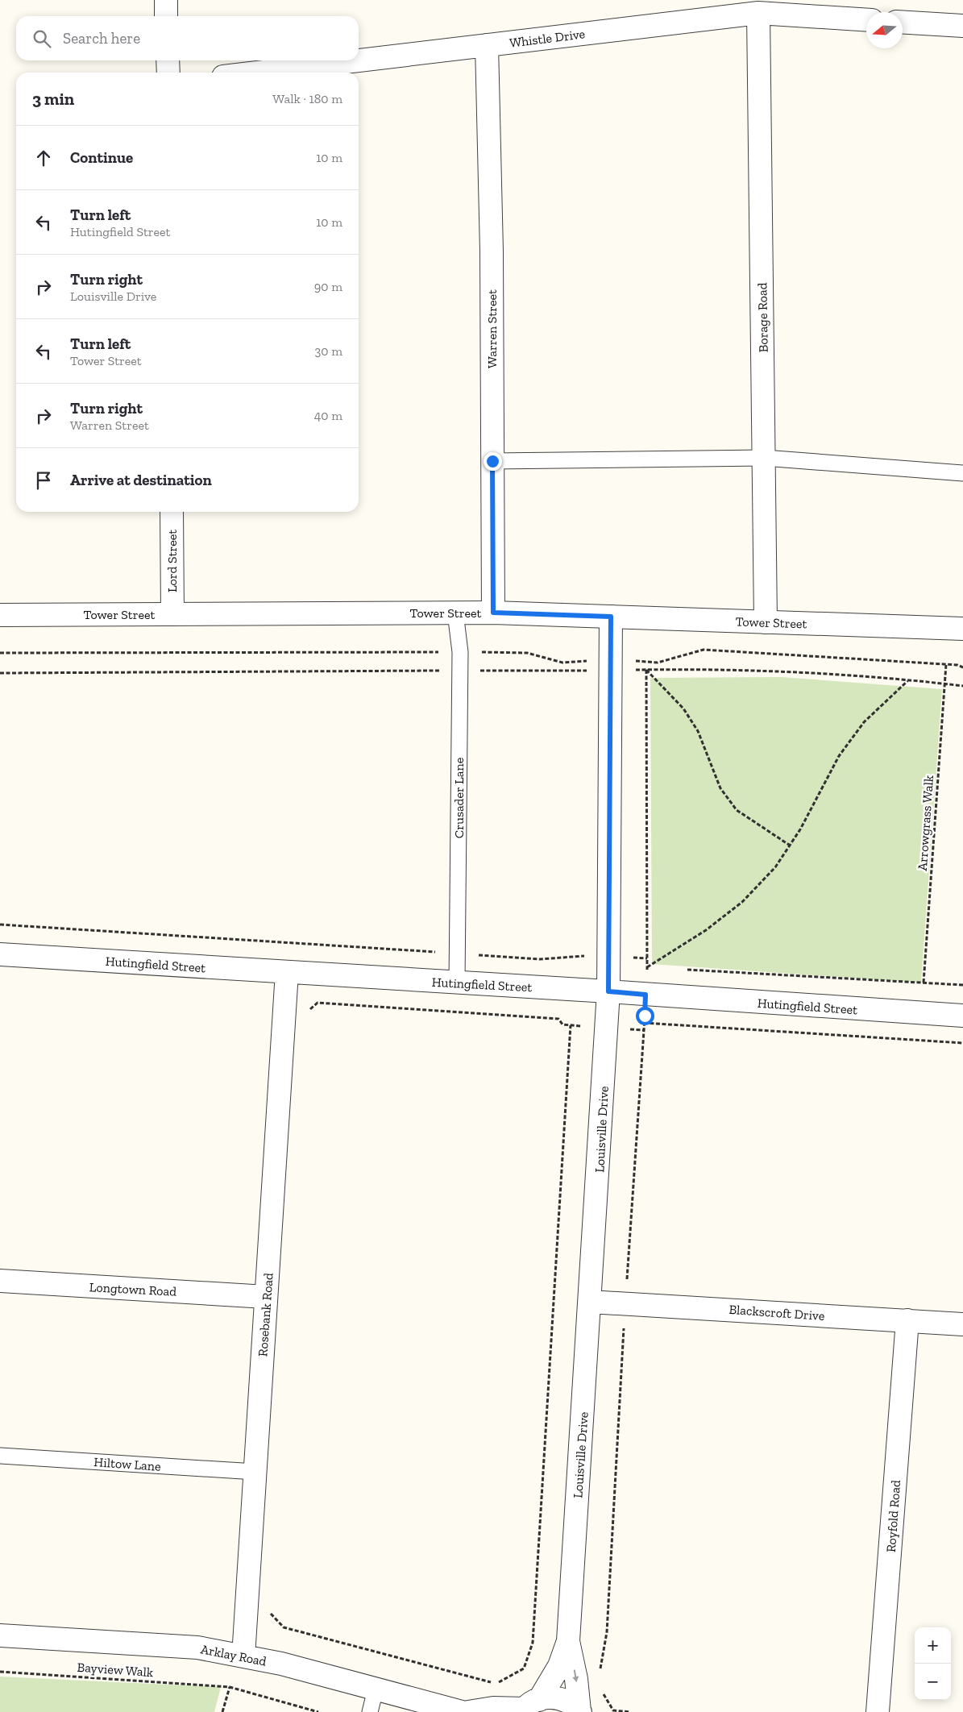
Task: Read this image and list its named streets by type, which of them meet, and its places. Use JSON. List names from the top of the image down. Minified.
{"streets":{"street":["Whistle Drive","Borage Road","Warren Street","Lord Street","Tower Street","Hutingfield Street","Louisville Drive","Longtown Road","Blackscroft Drive","Rosebank Road","Royfold Road","Arklay Road"],"lane":["Crusader Lane","Hiltow Lane"],"path":["Arrowgrass Walk","Bayview Walk"]},"crossings":[["Whistle Drive","Borage Road"],["Whistle Drive","Warren Street"],["Borage Road","Tower Street"],["Warren Street","Tower Street"],["Lord Street","Tower Street"],["Tower Street","Crusader Lane"],["Tower Street","Louisville Drive"],["Crusader Lane","Hutingfield Street"],["Hutingfield Street","Louisville Drive"],["Hutingfield Street","Rosebank Road"],["Louisville Drive","Blackscroft Drive"],["Longtown Road","Rosebank Road"],["Blackscroft Drive","Royfold Road"],["Rosebank Road","Hiltow Lane"],["Rosebank Road","Arklay Road"]],"north":"left","page":{"search":"Search here","heading":["3 min","Walk · 180 m"],"list":[["Continue","10 m"],["Turn left","Hutingfield Street","10 m"],["Turn right","Louisville Drive","90 m"],["Turn left","Tower Street","30 m"],["Turn right","Warren Street","40 m"],"Arrive at destination"],"map_buttons":["+","−"]}}
